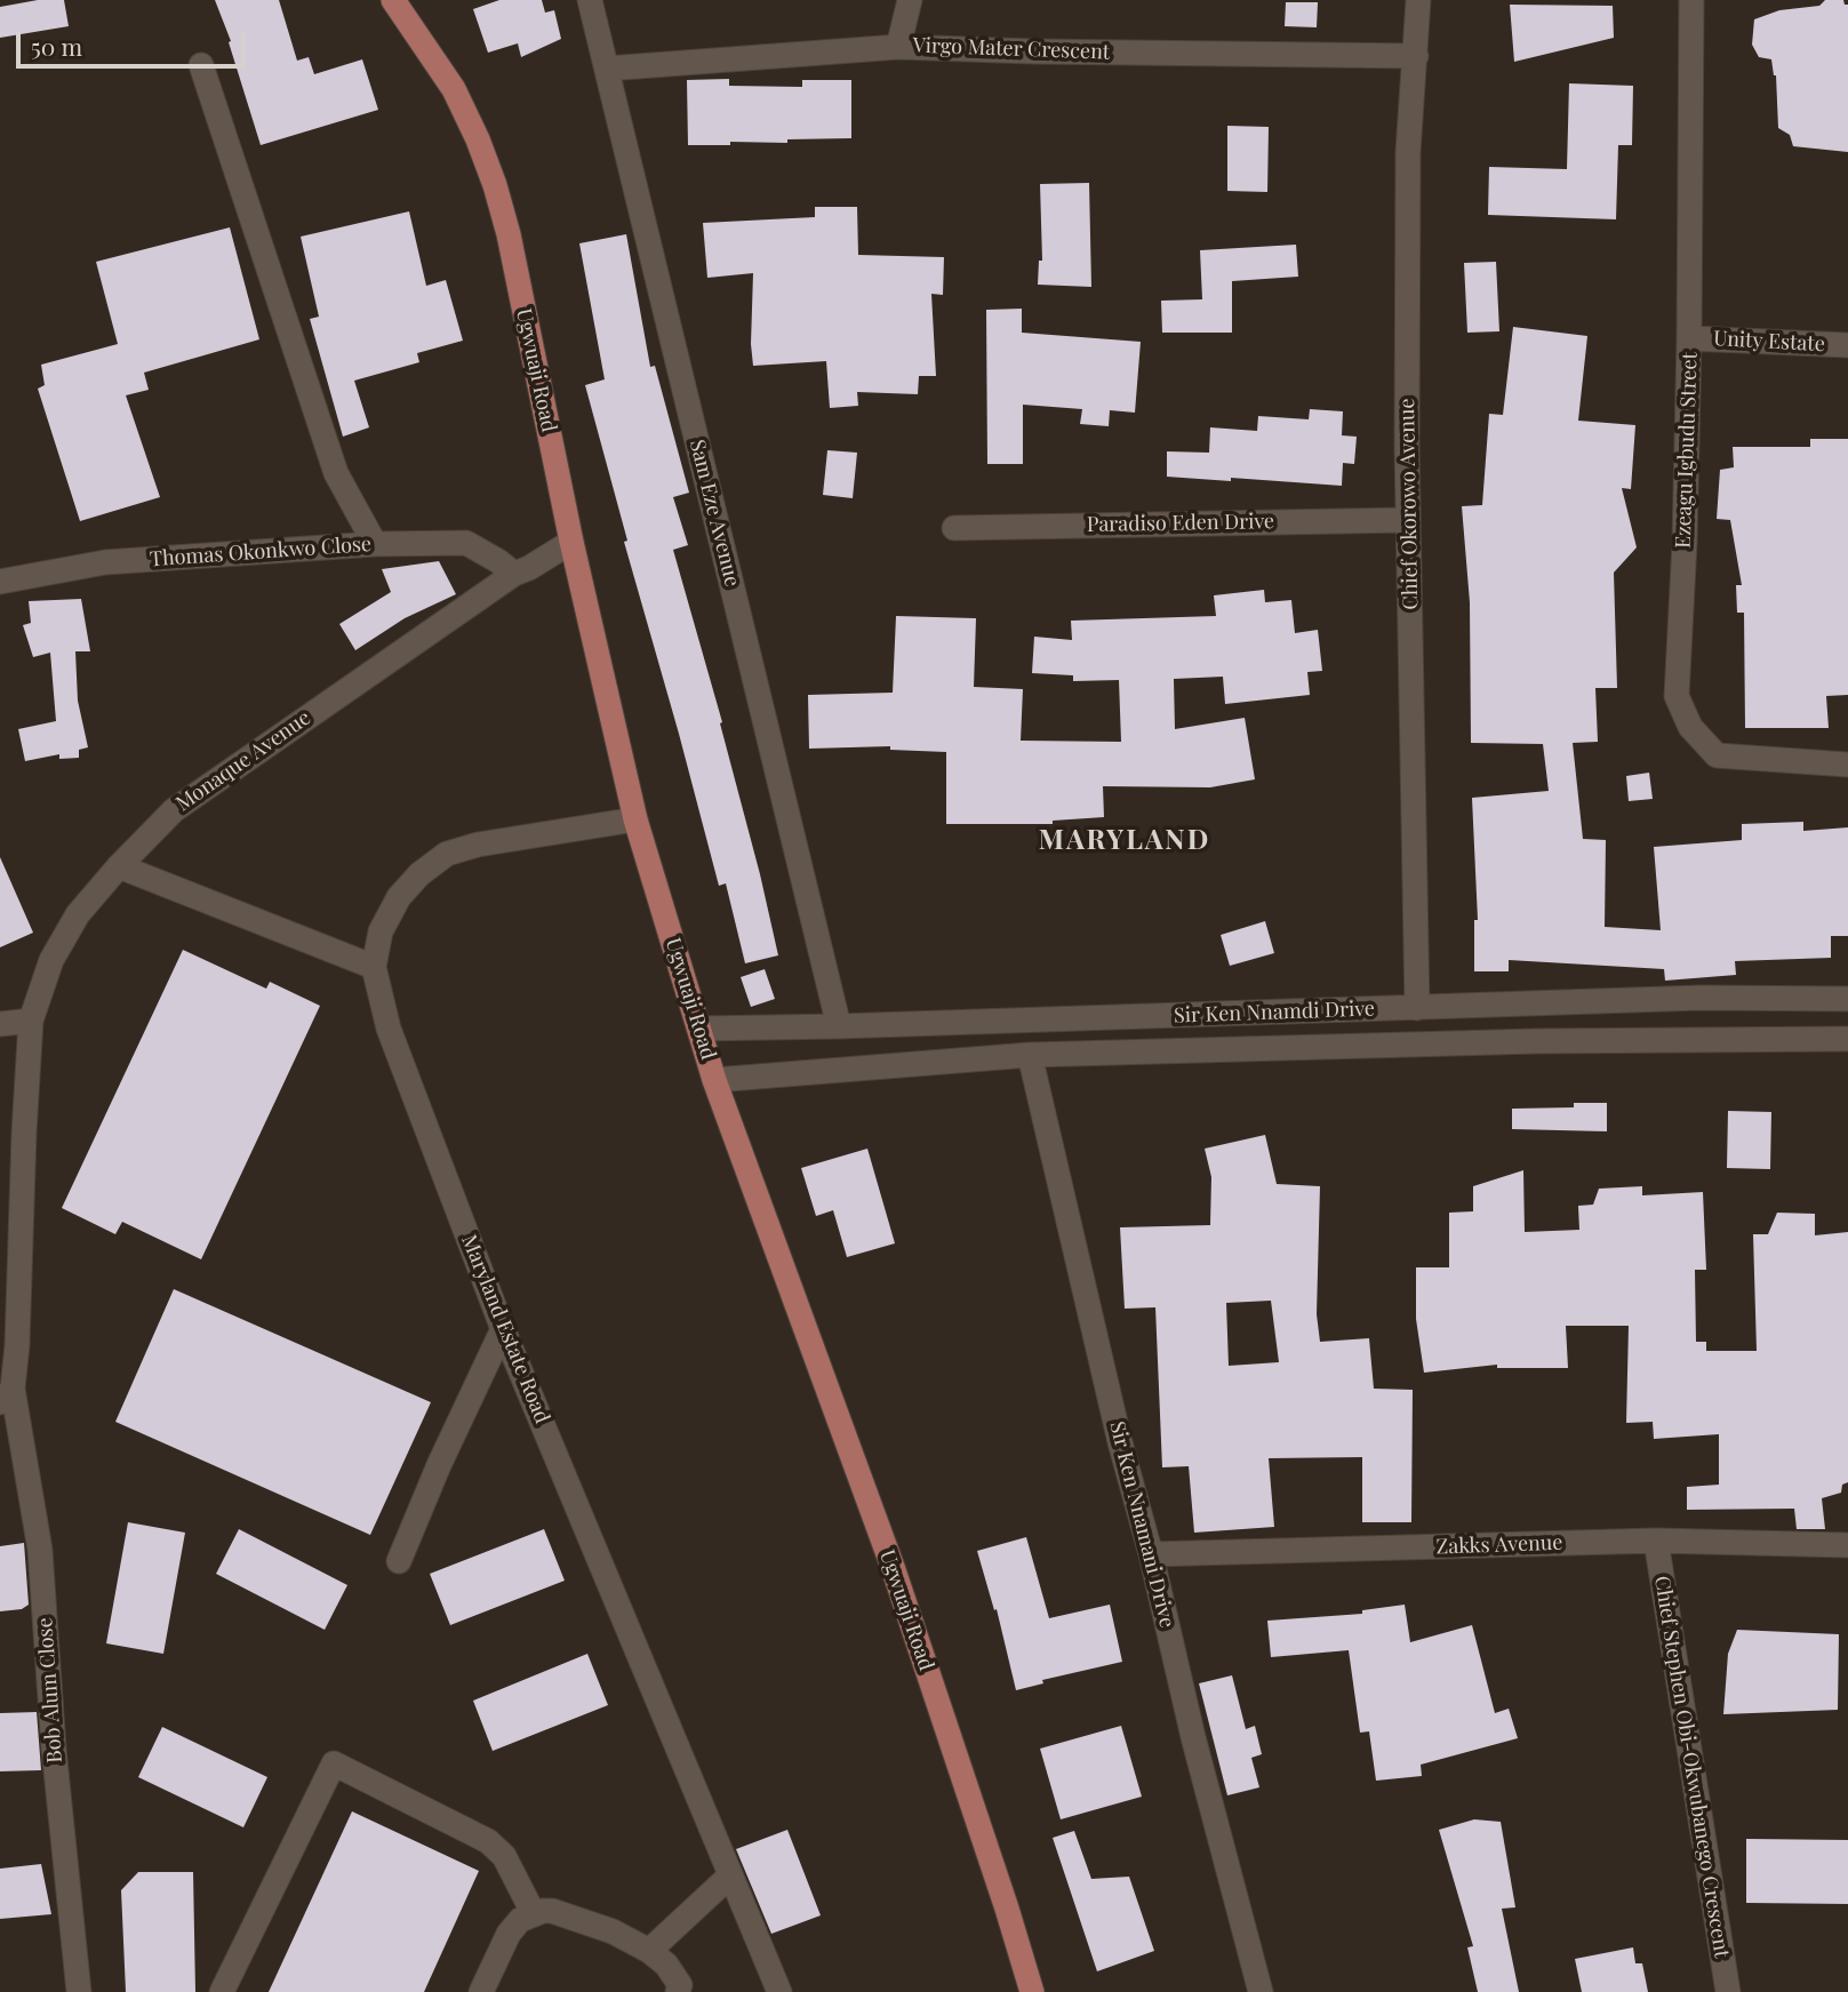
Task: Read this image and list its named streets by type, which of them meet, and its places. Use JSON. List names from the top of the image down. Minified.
{"streets":{"main road":["Ugwuaji Road"],"street":["Virgo Mater Crescent","Unity Estate","Ezeagu Igbudu Street","Chief Okorowo Avenue","Sam Eze Avenue","Paradiso Eden Drive","Thomas Okonkwo Close","Monaque Avenue","Sir Ken Nnamdi Drive","Maryland Estate Road","Sir Ken Nnamani Drive","Zakks Avenue","Bob Alum Close","Chief Stephen Obi-Okwubanego Crescent"]},"crossings":[["Virgo Mater Crescent","Chief Okorowo Avenue"],["Virgo Mater Crescent","Sam Eze Avenue"],["Unity Estate","Ezeagu Igbudu Street"],["Ugwuaji Road","Monaque Avenue"],["Ugwuaji Road","Sir Ken Nnamdi Drive"],["Ugwuaji Road","Maryland Estate Road"],["Chief Okorowo Avenue","Paradiso Eden Drive"],["Chief Okorowo Avenue","Sir Ken Nnamdi Drive"],["Sam Eze Avenue","Sir Ken Nnamdi Drive"],["Thomas Okonkwo Close","Monaque Avenue"],["Monaque Avenue","Bob Alum Close"],["Sir Ken Nnamdi Drive","Sir Ken Nnamani Drive"],["Sir Ken Nnamani Drive","Zakks Avenue"],["Zakks Avenue","Chief Stephen Obi-Okwubanego Crescent"]],"districts":["MARYLAND"],"scale_bar":"50 m"}
